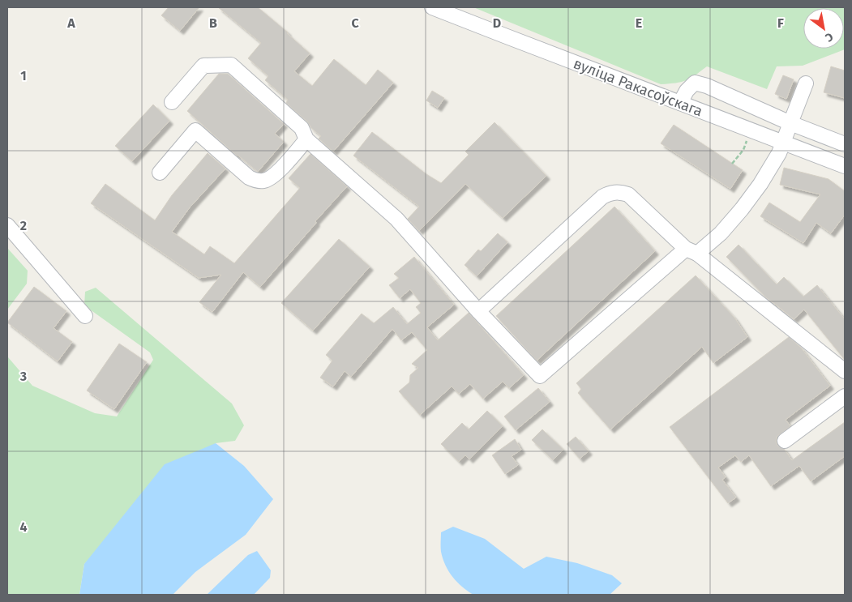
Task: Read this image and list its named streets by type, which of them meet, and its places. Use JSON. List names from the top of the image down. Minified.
{"streets":{"street":["вуліца Ракасоўскага"]},"north":"bottom right","grid":{"columns":["A","B","C","D","E","F"],"rows":["1","2","3","4"]}}
